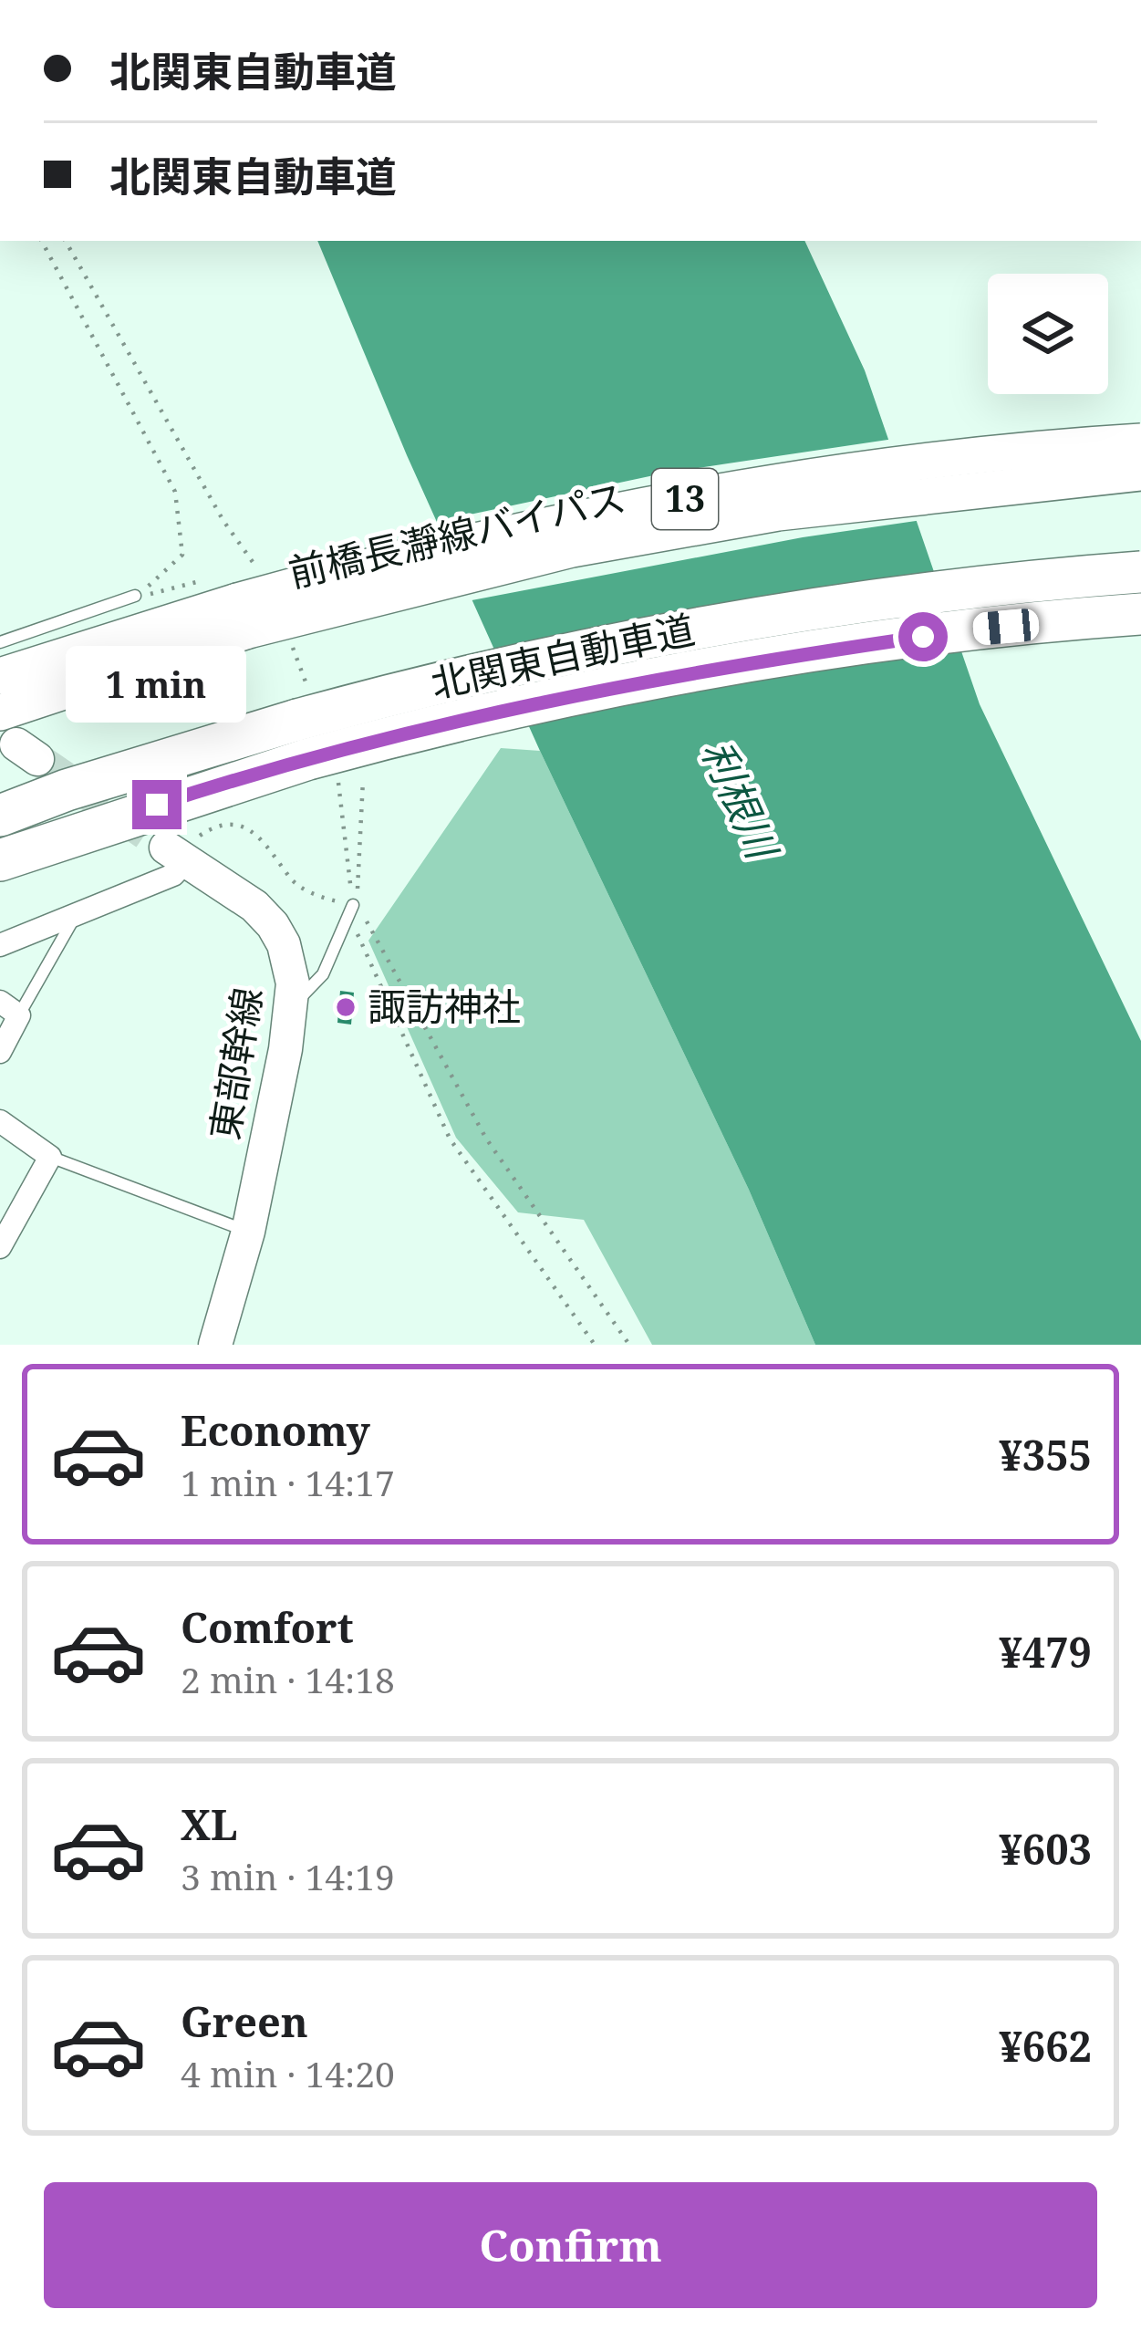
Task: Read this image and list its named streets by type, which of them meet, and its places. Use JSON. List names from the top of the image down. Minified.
{"streets":{"highway":["北関東自動車道"],"main road":["13","前橋長瀞線バイパス"],"street":["東部幹線"]},"water":["利根川"],"places":["諏訪神社"],"page":{"banner":["北関東自動車道","北関東自動車道"],"bubble":"1 min","list":[{"name":"Economy","note":"1 min · 14:17","value":"¥355"},{"name":"Comfort","note":"2 min · 14:18","value":"¥479"},{"name":"XL","note":"3 min · 14:19","value":"¥603"},{"name":"Green","note":"4 min · 14:20","value":"¥662"}],"buttons":"Confirm"}}
